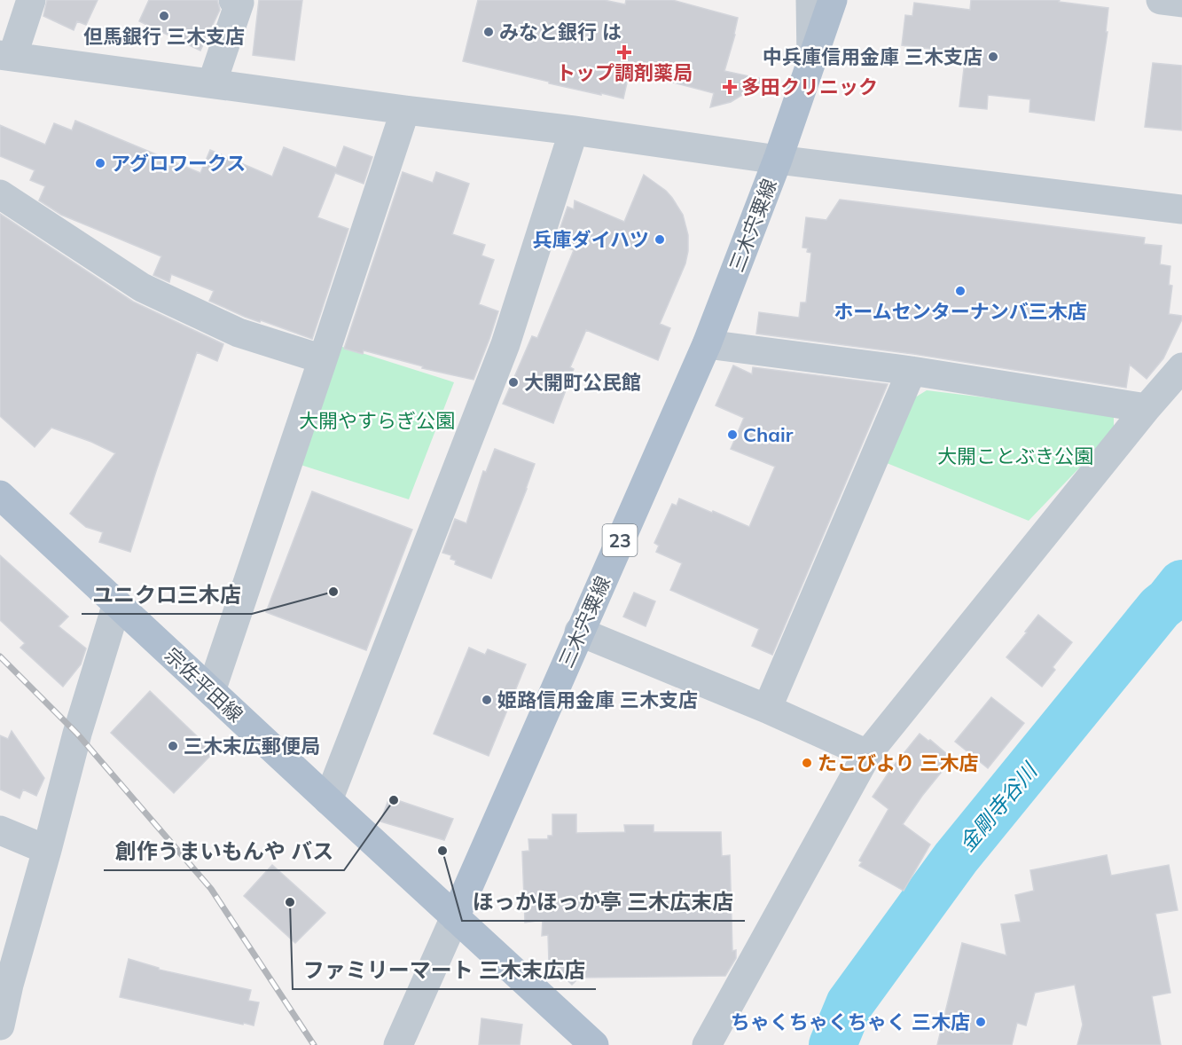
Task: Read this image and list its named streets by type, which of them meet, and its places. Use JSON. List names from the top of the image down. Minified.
{"streets":{"main road":["三木宍粟線","23","宗佐平田線"]},"crossings":[["三木宍粟線","宗佐平田線"]],"water":["金剛寺谷川"],"parks":["大開やすらぎ公園","大開ことぶき公園"],"places":{"other":["但馬銀行 三木支店","みなと銀行 は","中兵庫信用金庫 三木支店","アグロワークス","兵庫ダイハツ","ホームセンターナンバ三木店","大開町公民館","Chair","ユニクロ三木店","姫路信用金庫 三木支店","三木末広郵便局","たこびより 三木店","創作うまいもんや バス","ほっかほっか亭 三木広末店","ファミリーマート 三木末広店","ちゃくちゃくちゃく 三木店"],"health":["トップ調剤薬局","多田クリニック"]}}
